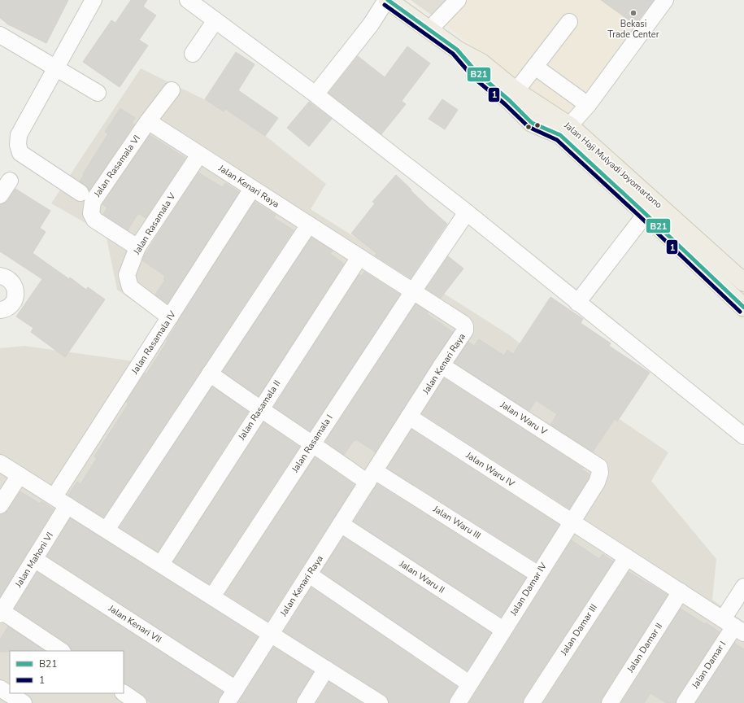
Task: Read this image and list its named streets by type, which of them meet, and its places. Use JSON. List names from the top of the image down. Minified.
{"streets":{"main road":["Jalan Haji Mulyadi Joyomartono"],"street":["Jalan Rasamala VI","Jalan Kenari Raya","Jalan Rasamala V","Jalan Rasamala IV","Jalan Rasamala II","Jalan Waru V","Jalan Rasamala I","Jalan Waru IV","Jalan Waru III","Jalan Mahoni VI","Jalan Waru II","Jalan Damar IV","Jalan Kenari VII","Jalan Damar III","Jalan Damar II","Jalan Damar I"]},"crossings":[["Jalan Rasamala VI","Jalan Kenari Raya"],["Jalan Rasamala VI","Jalan Rasamala V"],["Jalan Kenari Raya","Jalan Rasamala V"],["Jalan Kenari Raya","Jalan Rasamala IV"],["Jalan Kenari Raya","Jalan Rasamala II"],["Jalan Kenari Raya","Jalan Waru V"],["Jalan Kenari Raya","Jalan Rasamala I"],["Jalan Kenari Raya","Jalan Waru IV"],["Jalan Kenari Raya","Jalan Waru III"],["Jalan Kenari Raya","Jalan Waru II"],["Jalan Kenari Raya","Jalan Kenari VII"],["Jalan Rasamala V","Jalan Rasamala IV"],["Jalan Rasamala IV","Jalan Mahoni VI"],["Jalan Rasamala II","Jalan Waru III"],["Jalan Waru V","Jalan Damar IV"],["Jalan Rasamala I","Jalan Waru III"],["Jalan Waru IV","Jalan Damar IV"],["Jalan Waru IV","Jalan Damar III"],["Jalan Waru IV","Jalan Damar II"],["Jalan Waru IV","Jalan Damar I"],["Jalan Waru III","Jalan Damar IV"],["Jalan Mahoni VI","Jalan Kenari VII"],["Jalan Waru II","Jalan Damar IV"]],"places":["Bekasi Trade Center"],"lines":["transit line B21","transit line 1"],"legend":["B21","1"]}
